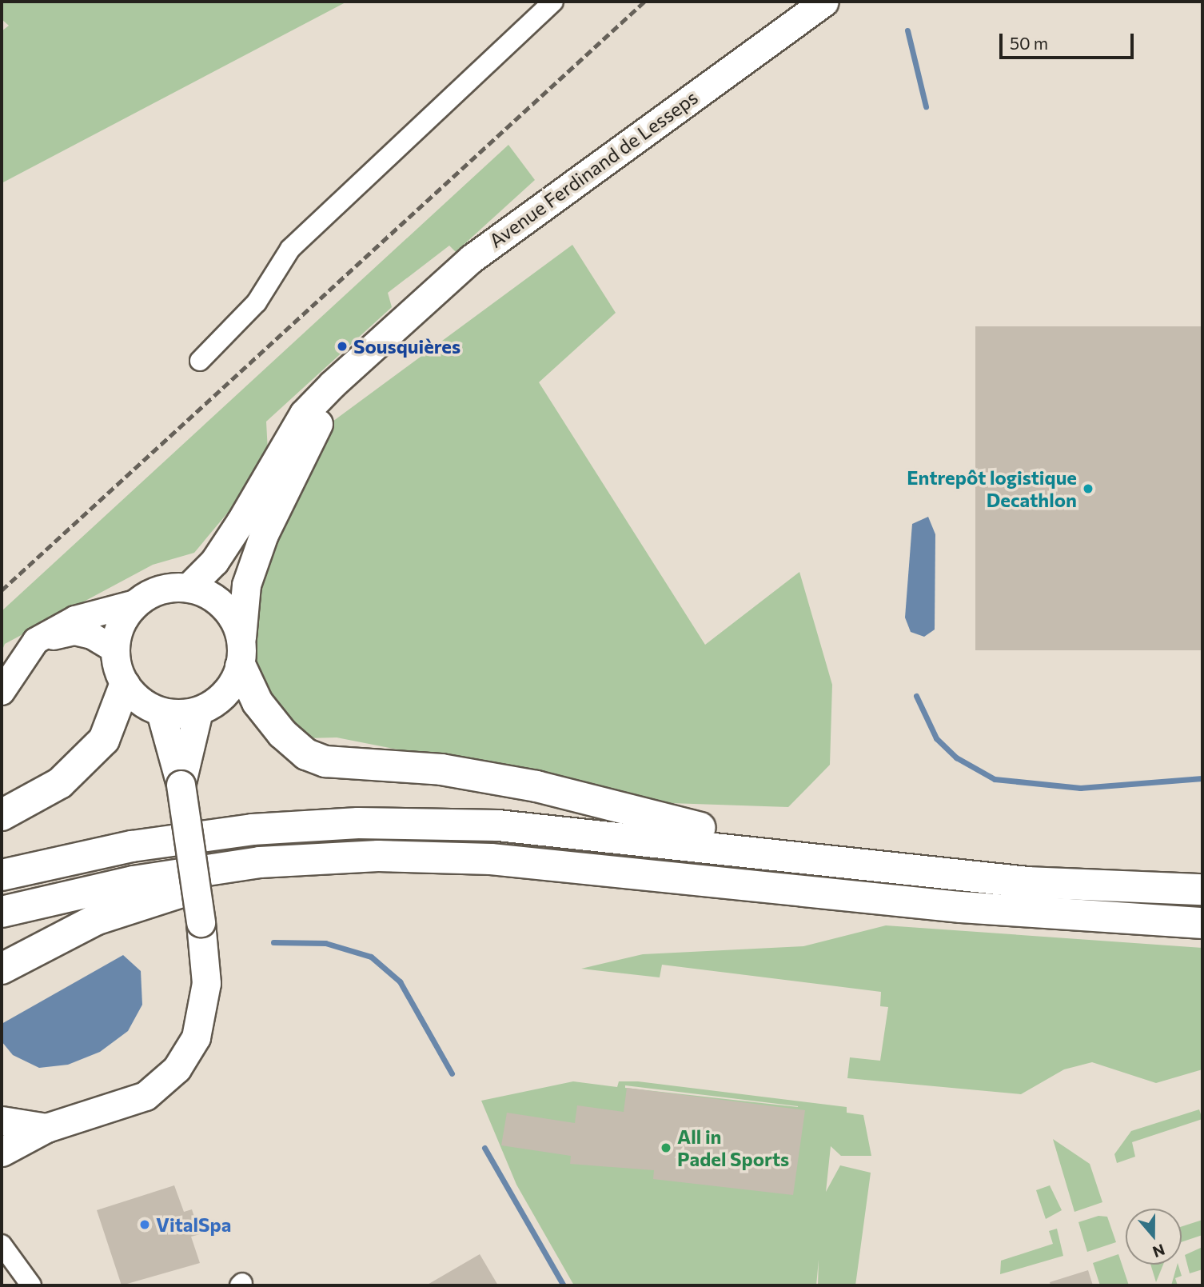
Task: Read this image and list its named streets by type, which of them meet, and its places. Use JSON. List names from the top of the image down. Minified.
{"streets":{"main road":["Avenue Ferdinand de Lesseps"]},"places":["Sousquières","Entrepôt logistique Decathlon","All in Padel Sports","VitalSpa"],"scale_bar":"50 m","north":"bottom"}
